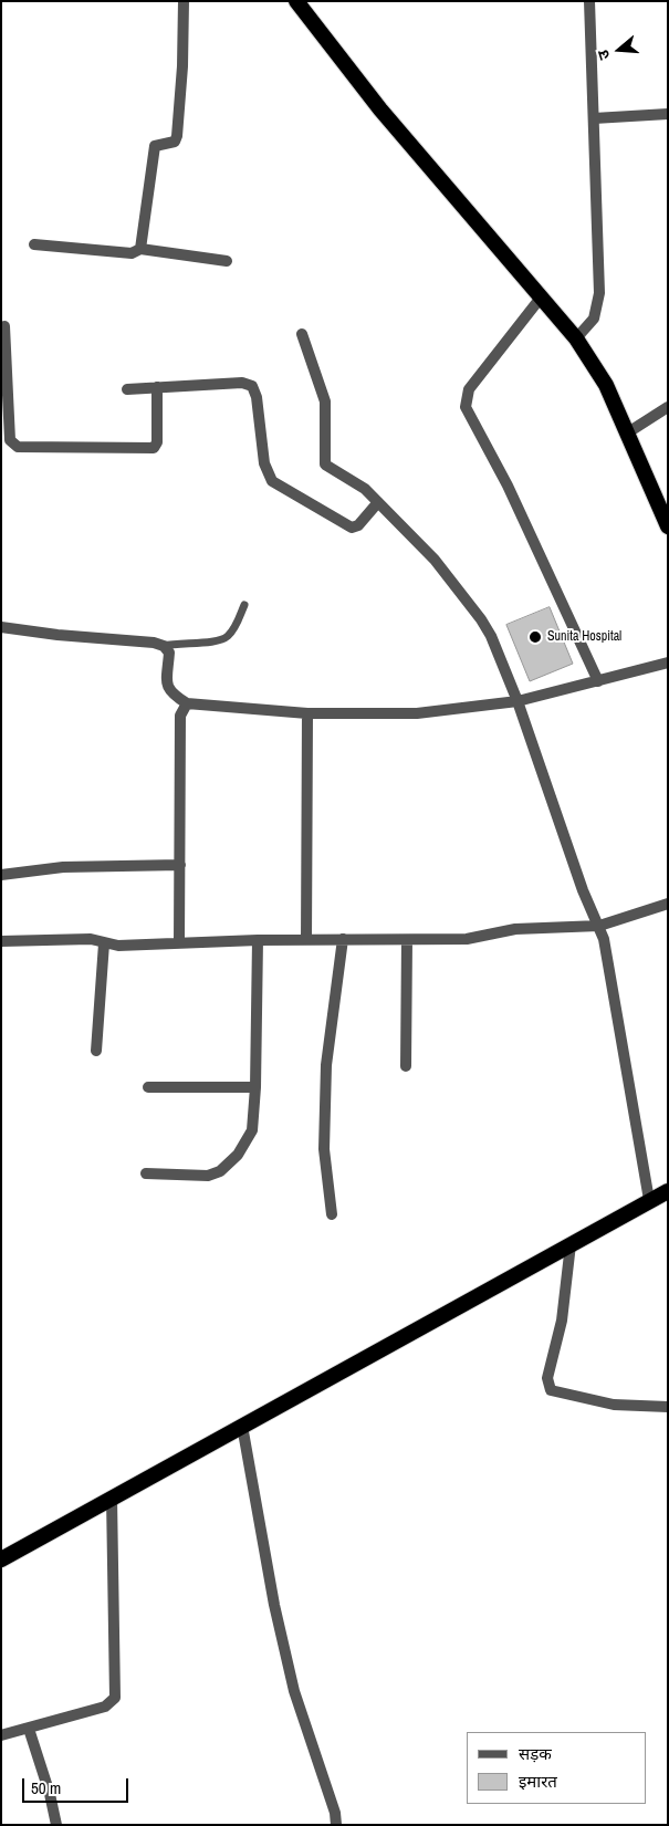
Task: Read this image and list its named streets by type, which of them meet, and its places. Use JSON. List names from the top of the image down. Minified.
{"places":["Sunita Hospital"],"legend":["सड़क","इमारत"],"scale_bar":"50 m","north":"left"}
